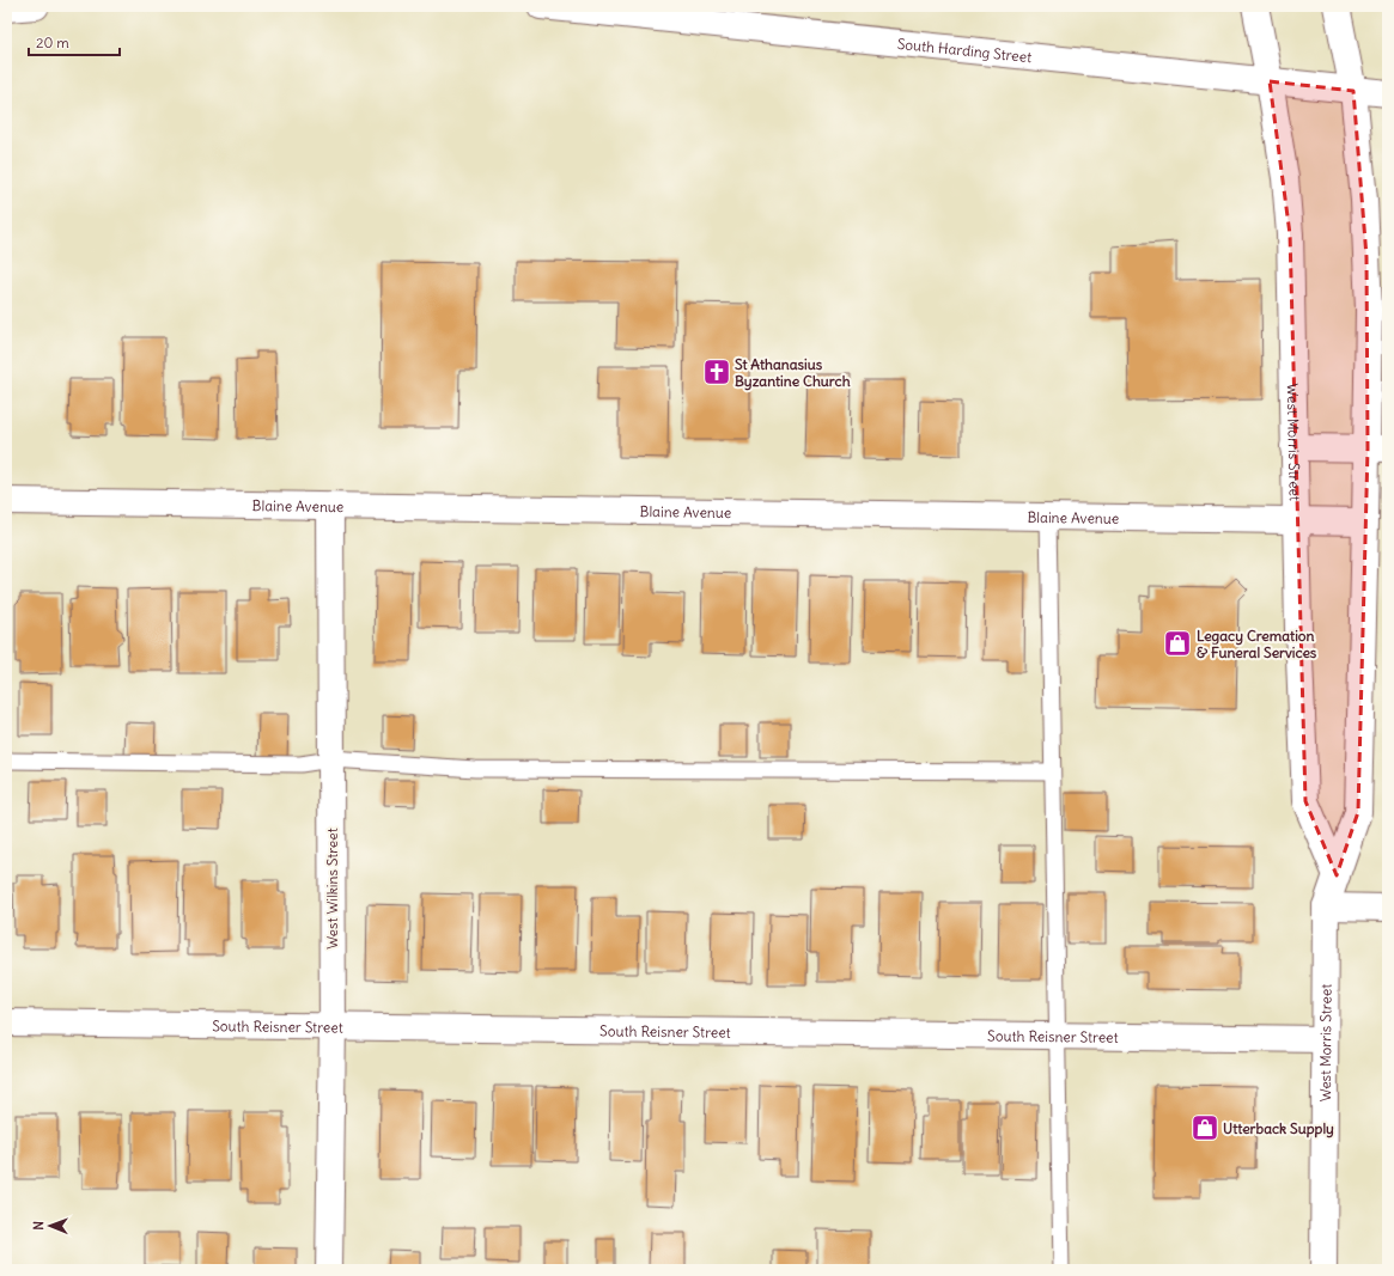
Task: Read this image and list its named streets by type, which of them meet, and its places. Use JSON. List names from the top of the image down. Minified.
{"streets":{"street":["South Harding Street","West Morris Street","Blaine Avenue","West Wilkins Street","South Reisner Street"]},"crossings":[["South Harding Street","West Morris Street"],["West Morris Street","Blaine Avenue"],["West Morris Street","South Reisner Street"],["Blaine Avenue","West Wilkins Street"],["West Wilkins Street","South Reisner Street"]],"places":{"church":["St Athanasius Byzantine Church"],"shop":["Legacy Cremation & Funeral Services","Utterback Supply"]},"scale_bar":"20 m","north":"left"}
